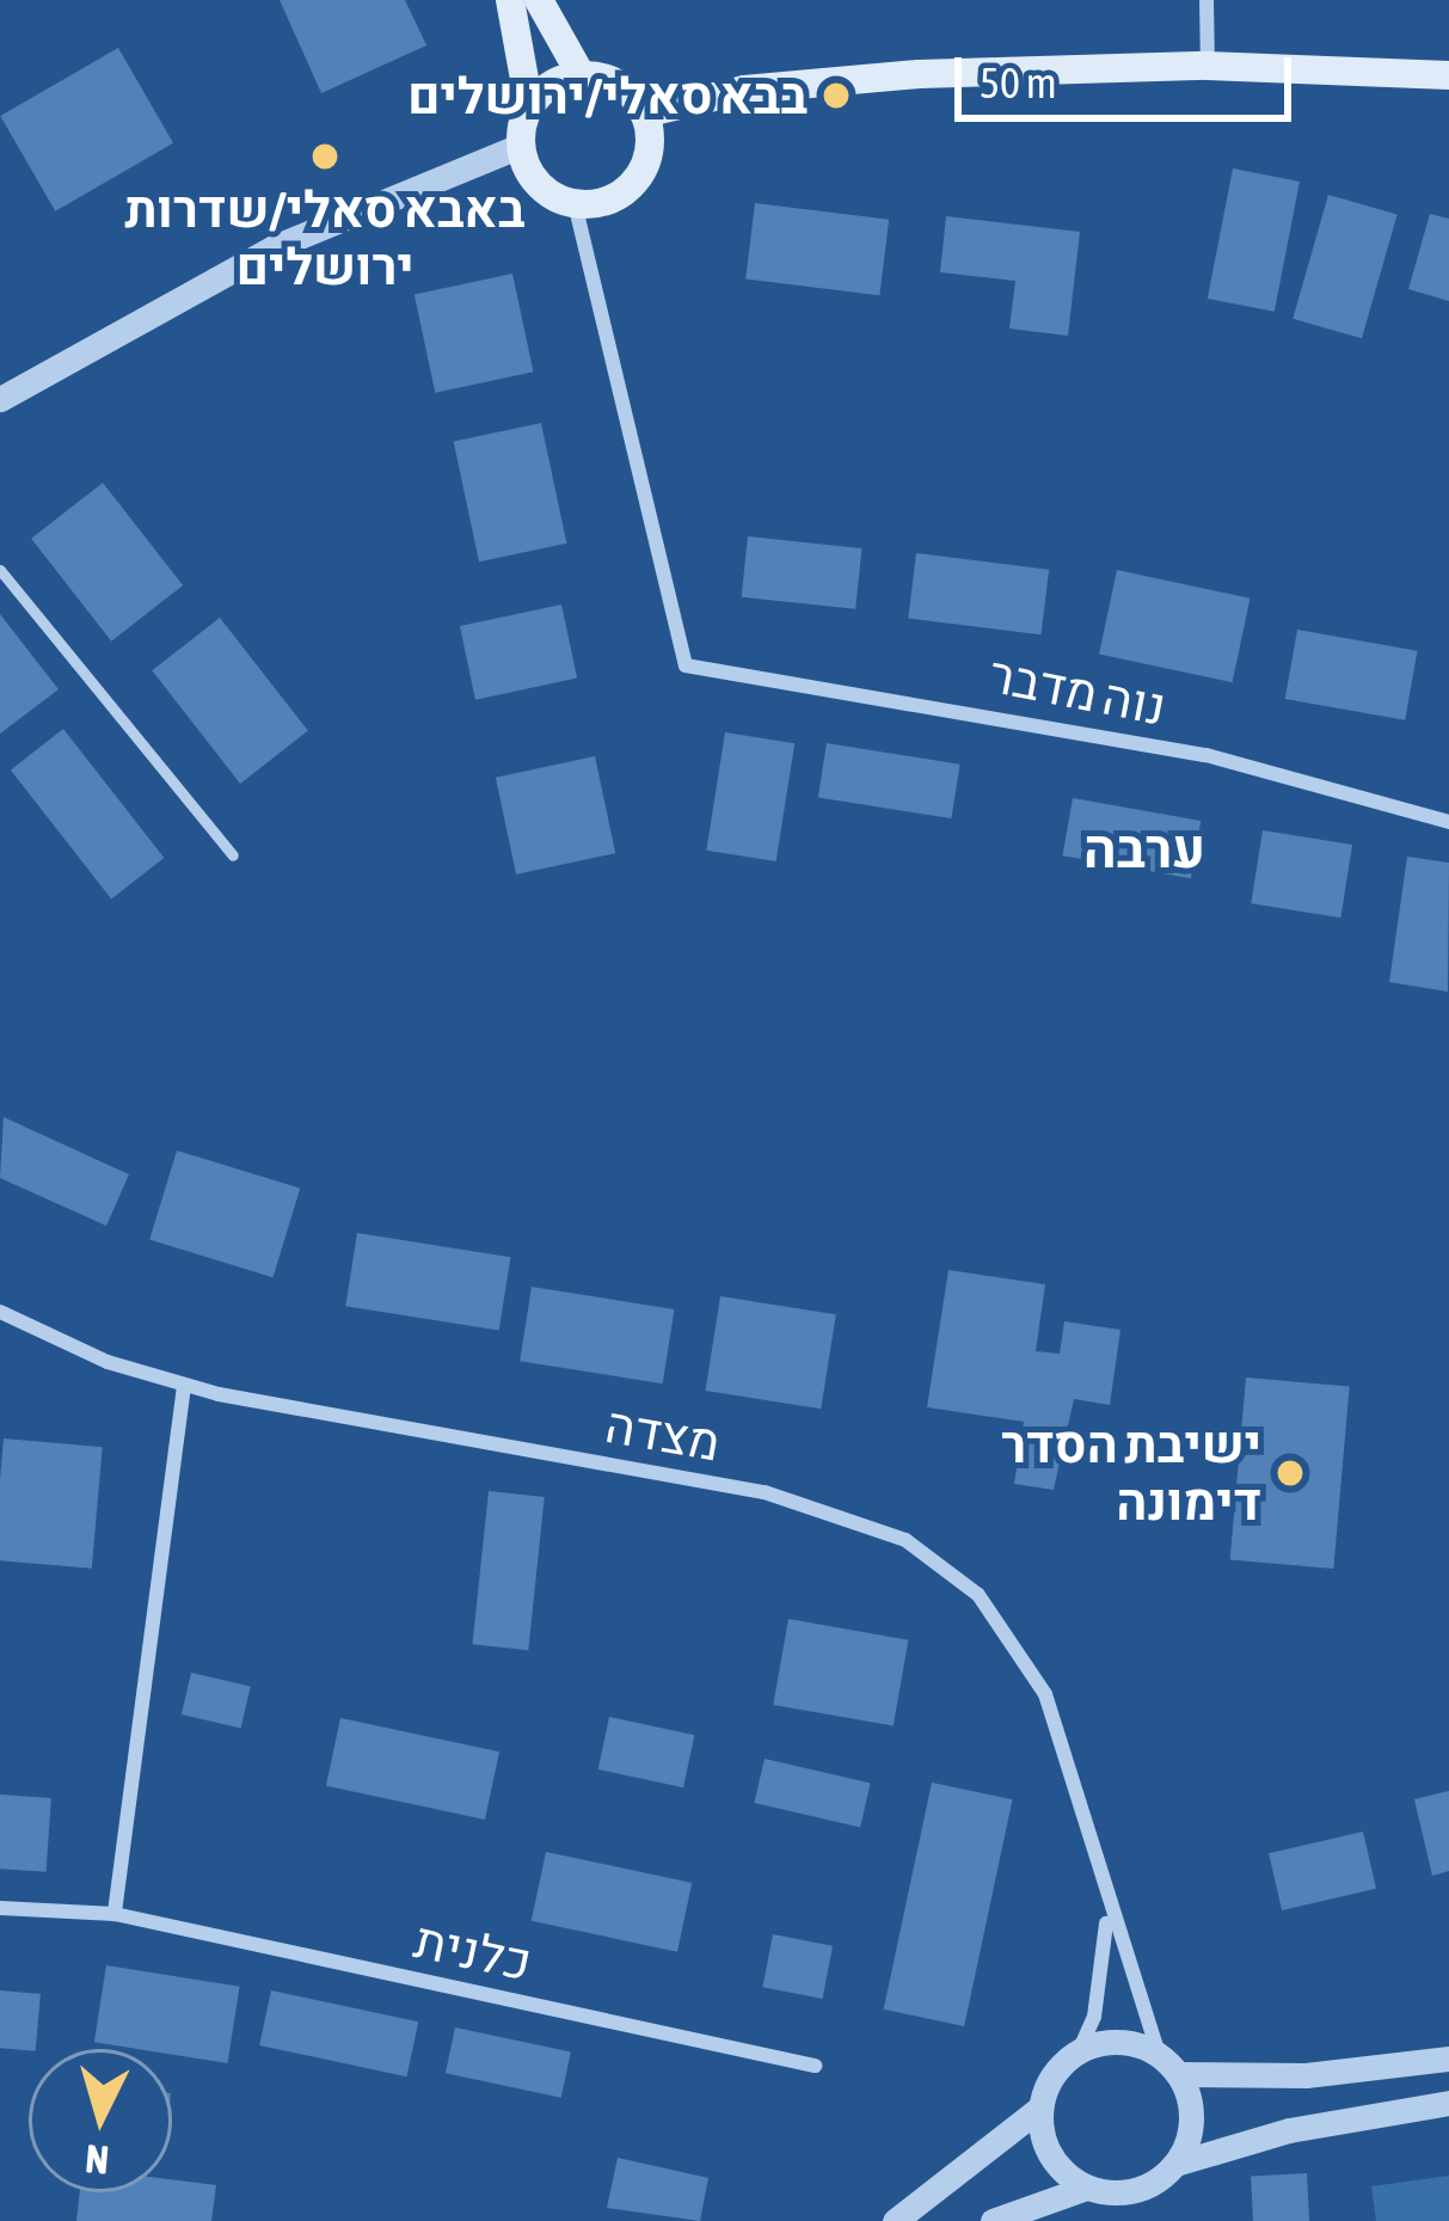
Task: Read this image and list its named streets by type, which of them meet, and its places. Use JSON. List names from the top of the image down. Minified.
{"streets":{"street":["נוה מדבר","מצדה","כלנית"]},"districts":["ערבה"],"places":["בבא סאלי/ירושלים","באבא סאלי/שדרות ירושלים","ישיבת הסדר דימונה"],"scale_bar":"50 m","north":"bottom"}
